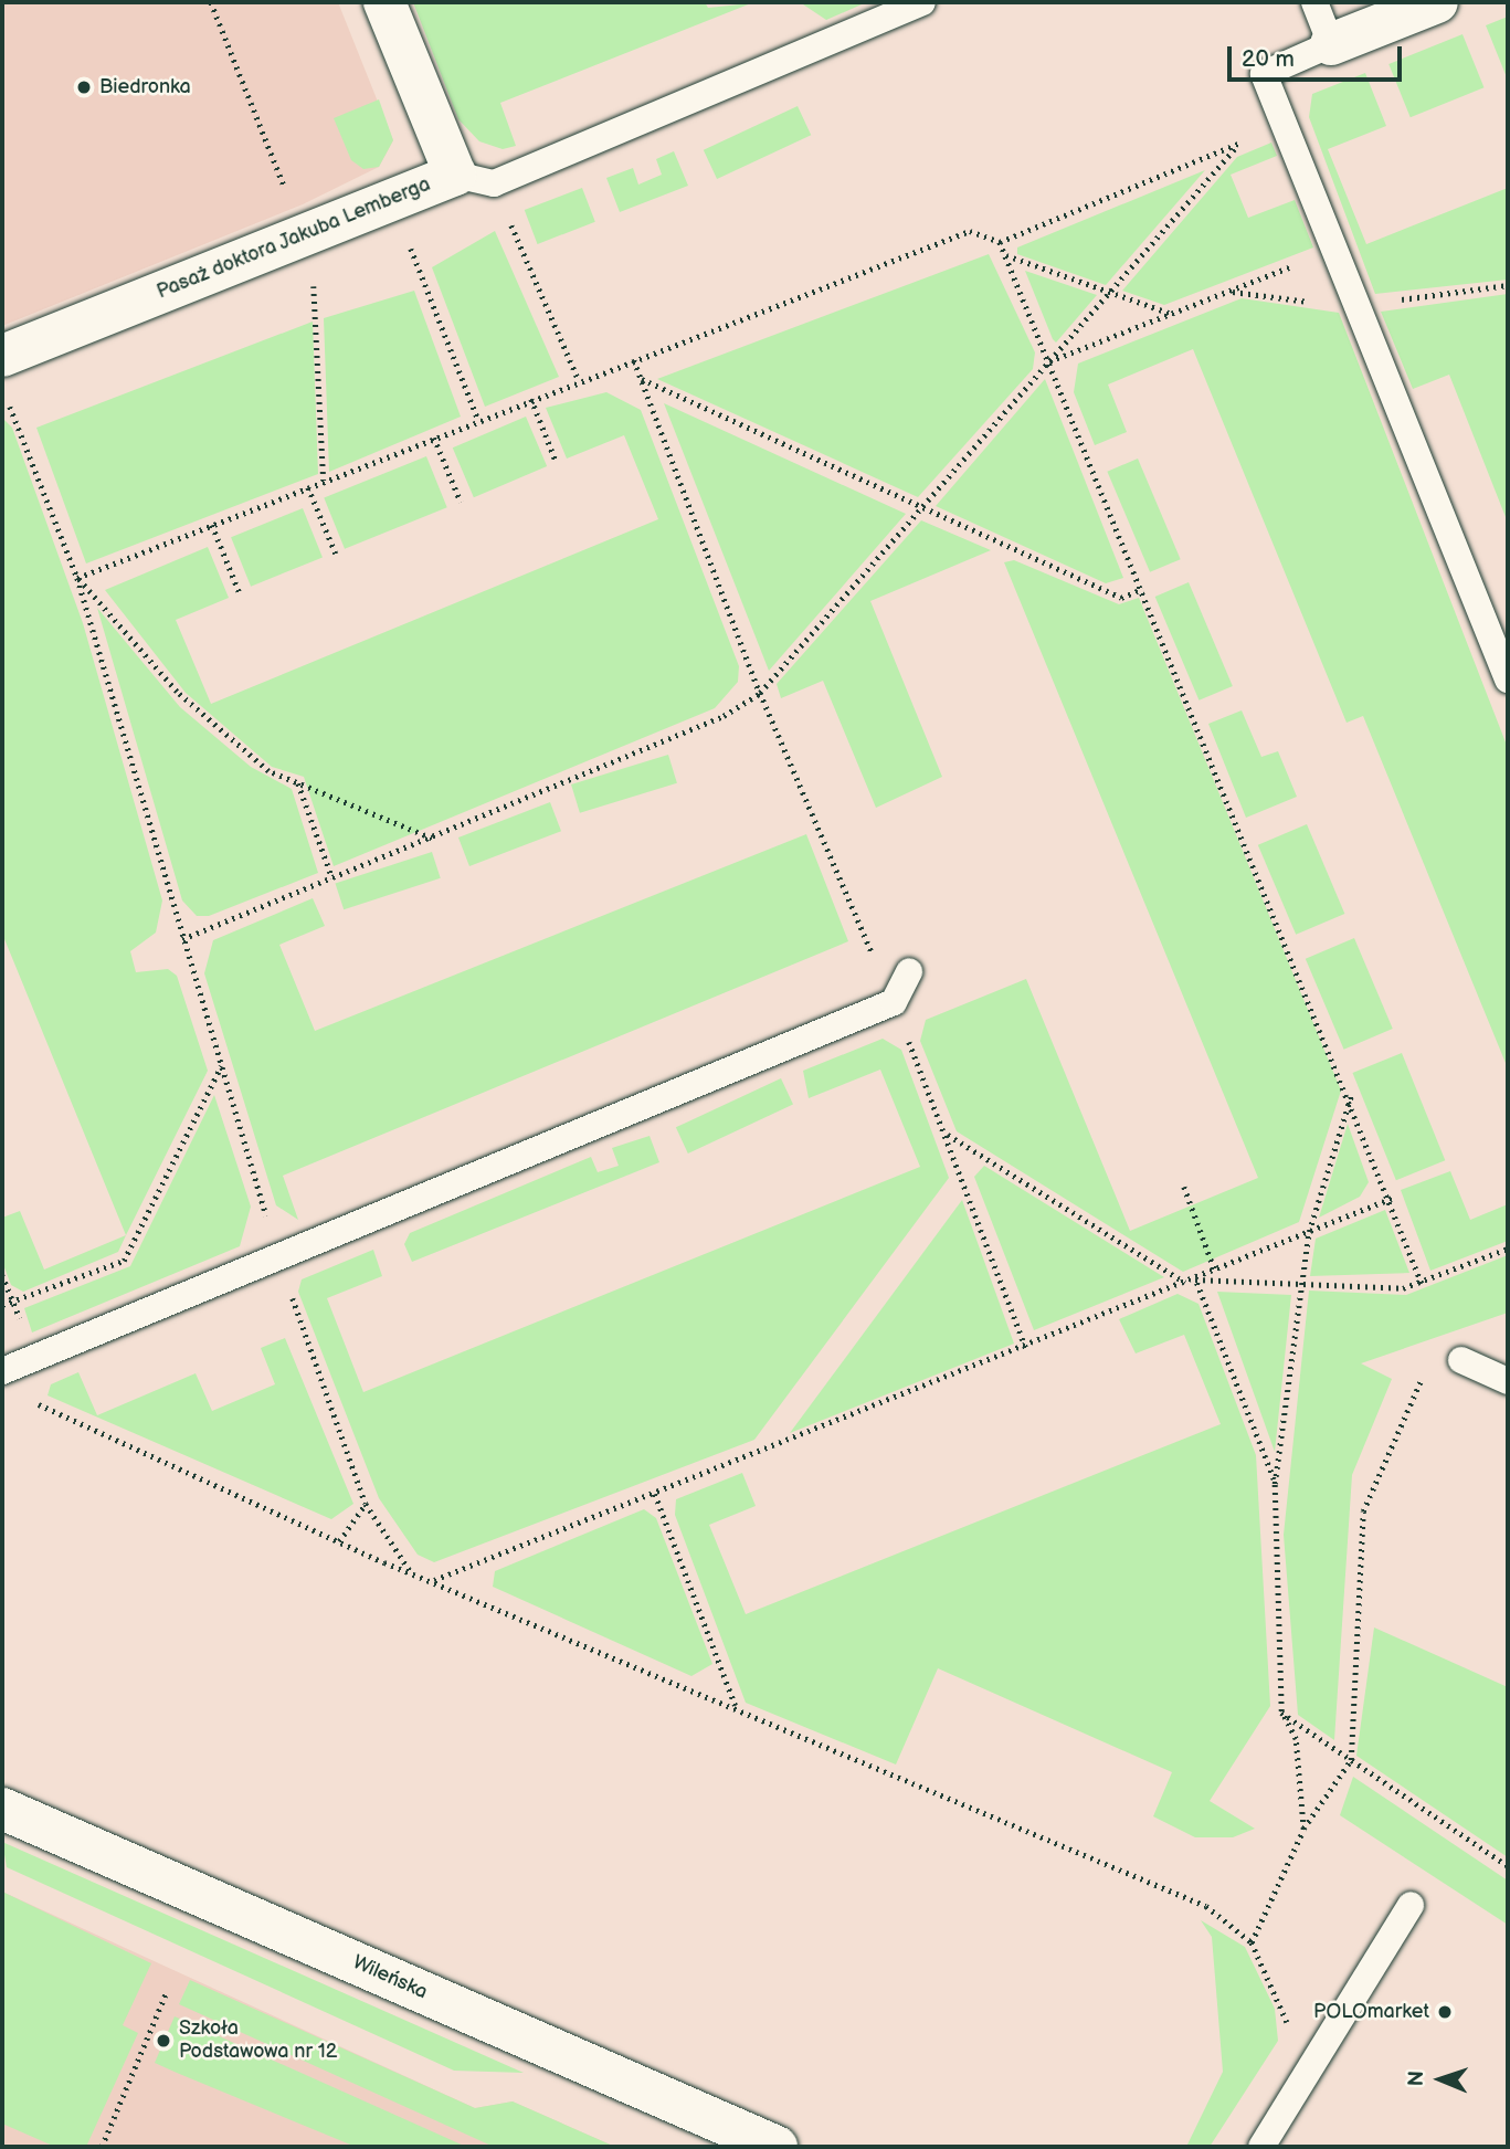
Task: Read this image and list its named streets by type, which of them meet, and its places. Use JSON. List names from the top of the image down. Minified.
{"streets":{"street":["Pasaż doktora Jakuba Lemberga","Wileńska"]},"places":["Biedronka","POLOmarket","Szkoła Podstawowa nr 12"],"scale_bar":"20 m","north":"left"}
